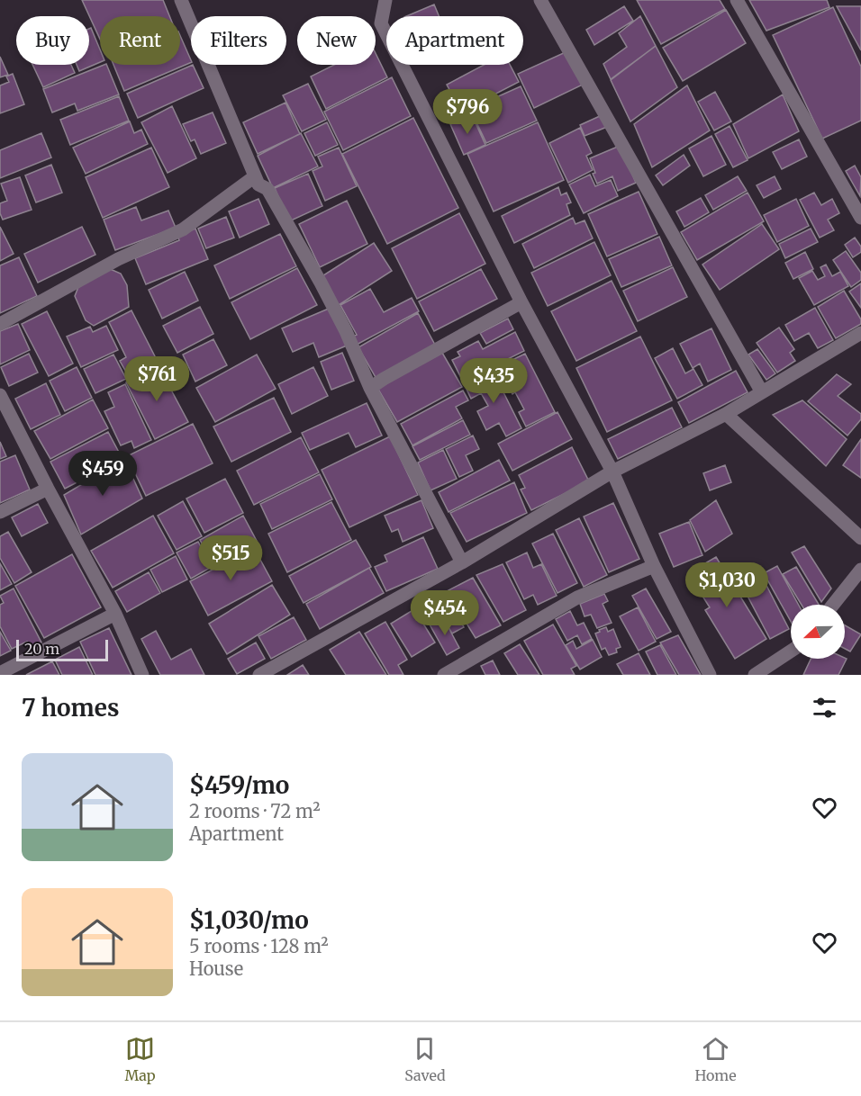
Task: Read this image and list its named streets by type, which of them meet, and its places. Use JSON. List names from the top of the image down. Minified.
{"scale_bar":"20 m","north":"left","page":{"chip":["Buy","Rent","Filters","New","Apartment"],"price":["$796","$761","$435","$459","$515","$1,030","$454"],"scale":"20 m","heading":"7 homes","list":[{"name":"$459/mo","note":"2 rooms · 72 m² · Apartment"},{"name":"$1,030/mo","note":"5 rooms · 128 m² · House"}],"tabs":["Map","Saved","Home"]}}
